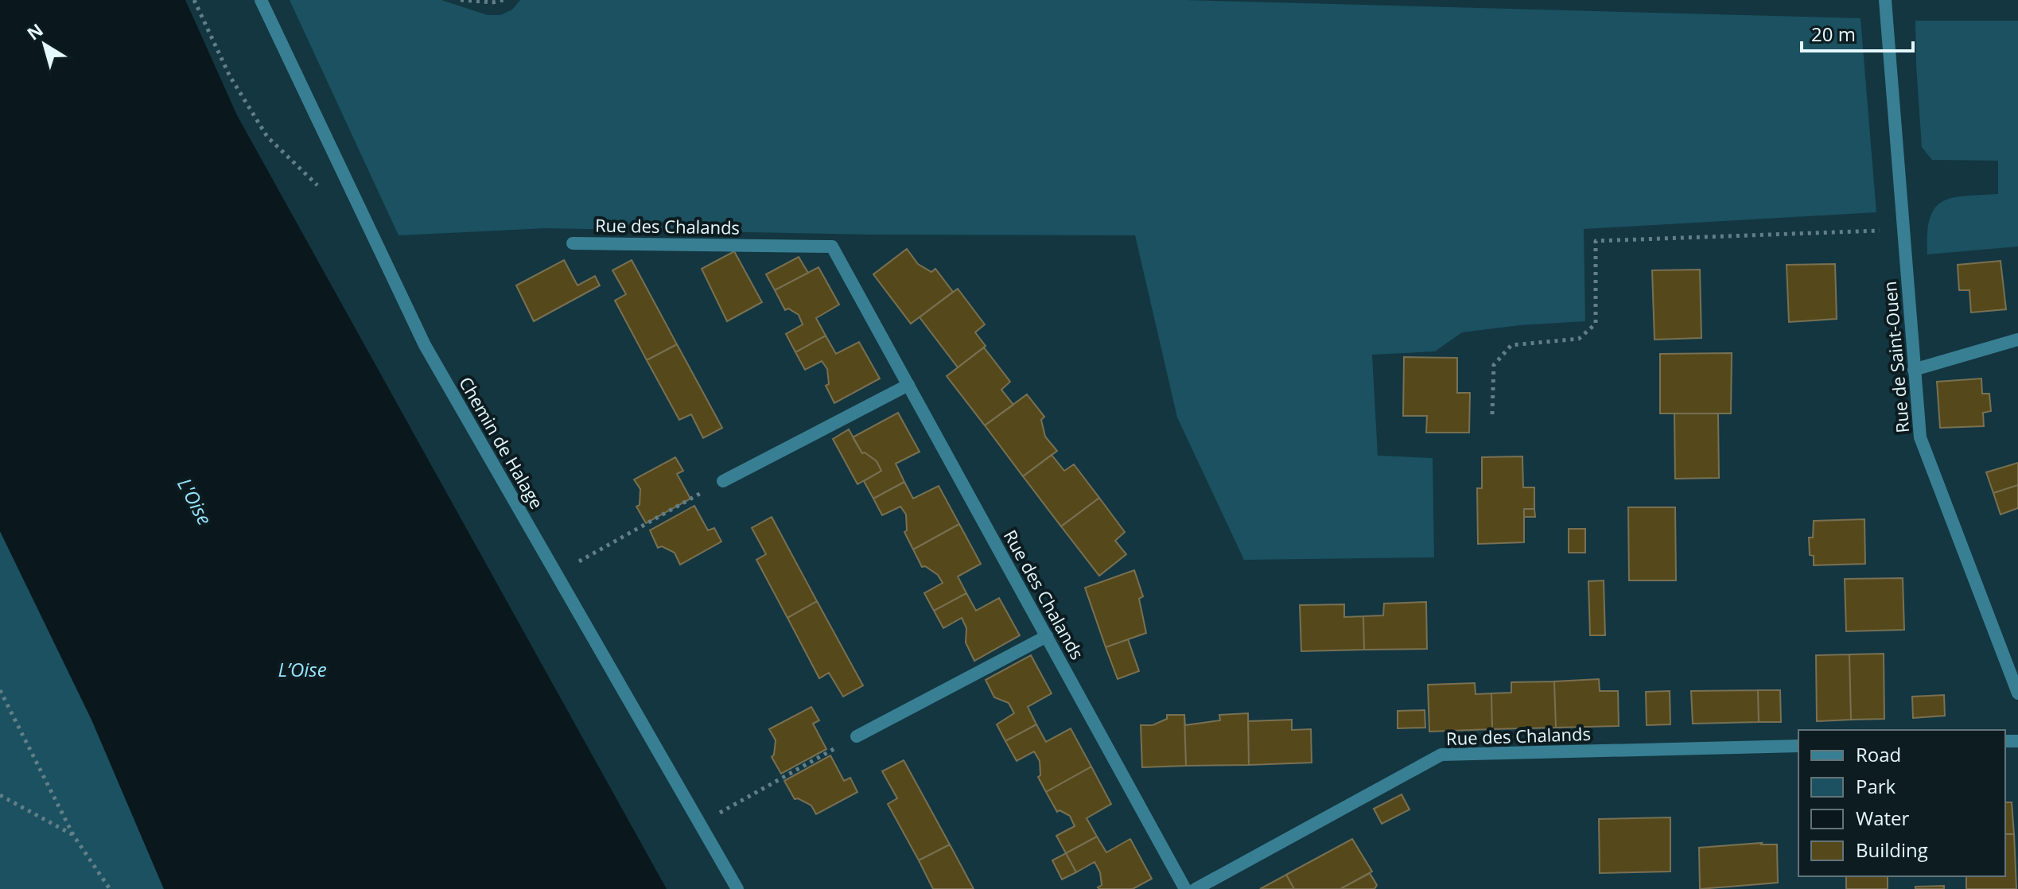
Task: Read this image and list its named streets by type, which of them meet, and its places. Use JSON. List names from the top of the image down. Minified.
{"streets":{"street":["Rue des Chalands","Rue de Saint-Ouen","Chemin de Halage"]},"water":["L'Oise","L’Oise"],"legend":["Road","Park","Water","Building"],"scale_bar":"20 m","north":"top left"}
